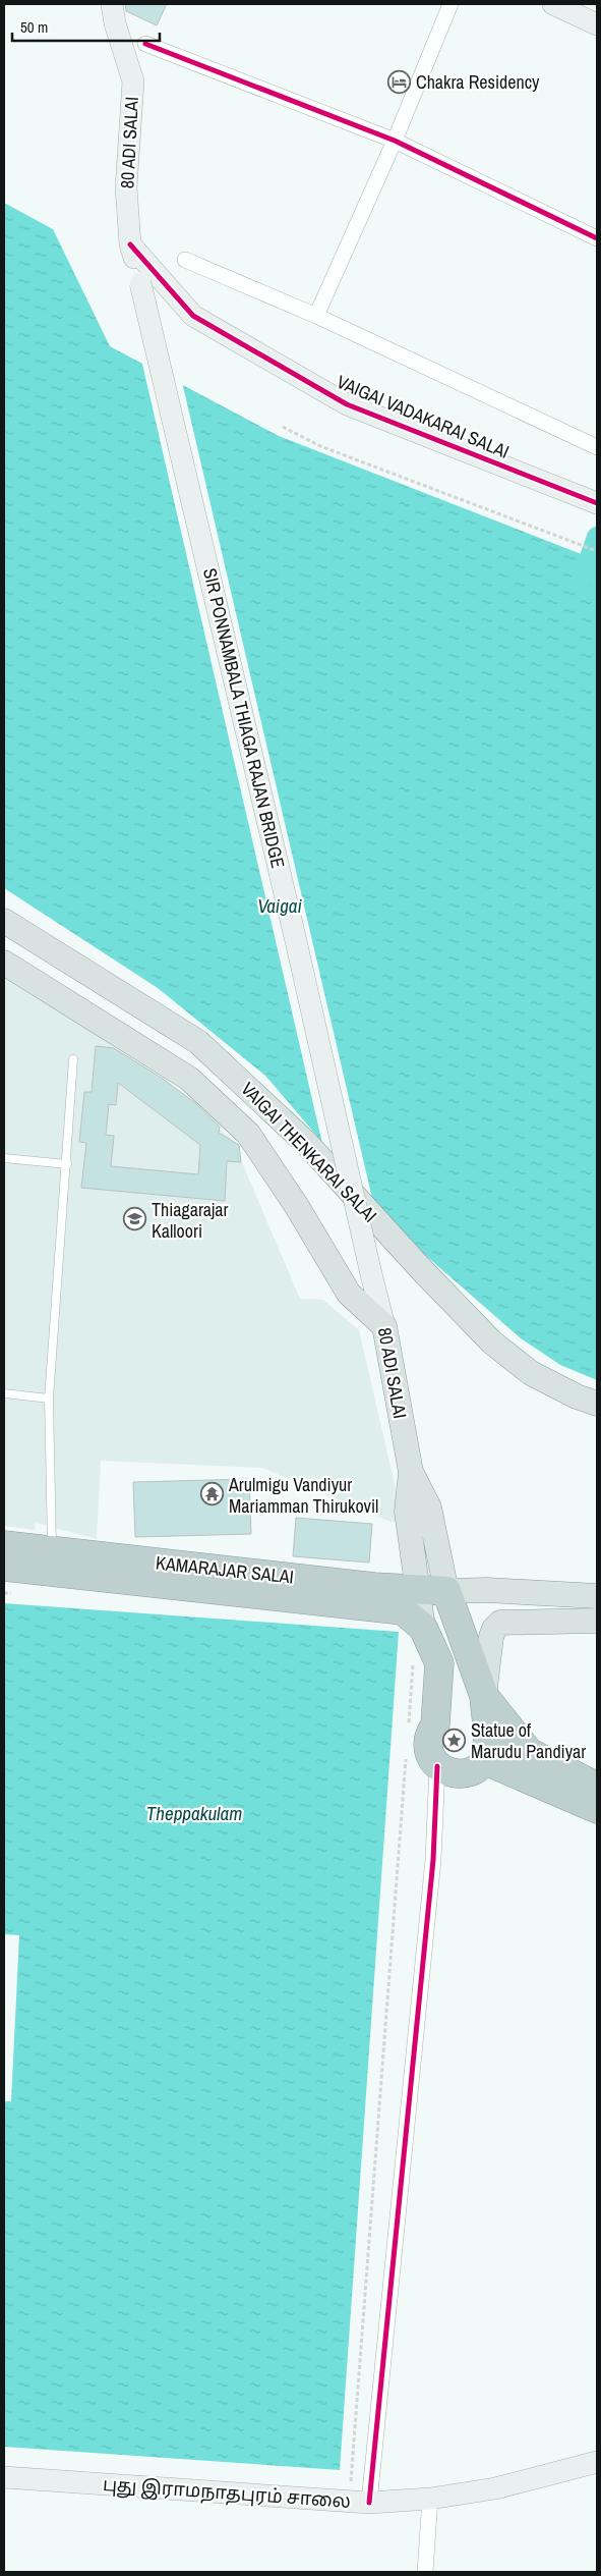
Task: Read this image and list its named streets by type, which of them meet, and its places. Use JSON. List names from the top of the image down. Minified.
{"streets":{"highway":["KAMARAJAR SALAI"],"main road":["80 ADI SALAI","VAIGAI VADAKARAI SALAI","SIR PONNAMBALA THIAGA RAJAN BRIDGE","VAIGAI THENKARAI SALAI","புது இராமநாதபுரம் சாலை"]},"crossings":[["80 ADI SALAI","VAIGAI VADAKARAI SALAI"],["80 ADI SALAI","SIR PONNAMBALA THIAGA RAJAN BRIDGE"],["80 ADI SALAI","VAIGAI THENKARAI SALAI"],["80 ADI SALAI","KAMARAJAR SALAI"]],"water":["Vaigai","Theppakulam"],"places":{"hotel":["Chakra Residency"],"school or university":["Thiagarajar Kalloori"],"temple":["Arulmigu Vandiyur Mariamman Thirukovil"],"place":["Statue of Marudu Pandiyar"]},"scale_bar":"50 m"}
